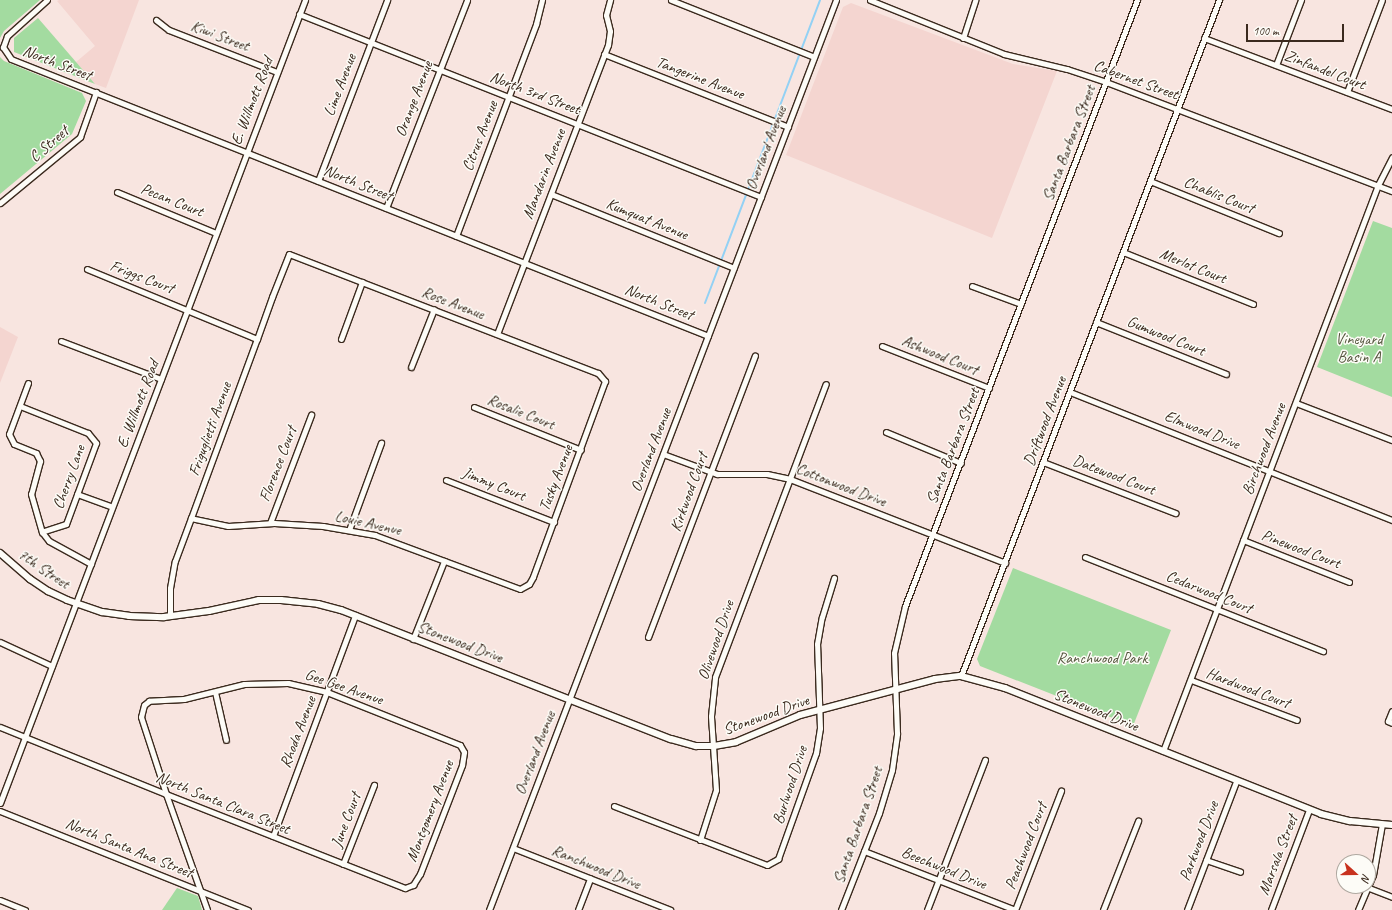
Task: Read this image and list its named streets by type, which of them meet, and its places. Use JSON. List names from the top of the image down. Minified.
{"streets":{"street":["Kiwi Street","North Street","Zinfandel Court","Tangerine Avenue","Cabernet Street","Lime Avenue","North 3rd Street","Orange Avenue","E. Willmott Road","Citrus Avenue","Santa Barbara Street","C Street","Overland Avenue","Mandarin Avenue","Chablis Court","Pecan Court","Kumquat Avenue","Merlot Court","Friggs Court","Rose Avenue","Gumwood Court","Ashwood Court","Rosalie Court","Driftwood Avenue","Friguglietti Avenue","Elmwood Drive","Birchwood Avenue","Florence Court","Datewood Court","Cherry Lane","Tusky Avenue","Jimmy Court","Cottonwood Drive","Kirkwood Court","Louie Avenue","Pinewood Court","7th Street","Cedarwood Court","Olivewood Drive","Stonewood Drive","Gee Gee Avenue","Hardwood Court","Rhoda Avenue","Burlwood Drive","North Santa Clara Street","Montgomery Avenue","June Court","Parkwood Drive","Peachwood Court","North Santa Ana Street","Marsala Street","Ranchwood Drive","Beechwood Drive"]},"crossings":[["Kiwi Street","E. Willmott Road"],["North Street","Lime Avenue"],["North Street","Orange Avenue"],["North Street","E. Willmott Road"],["North Street","Citrus Avenue"],["North Street","C Street"],["North Street","Overland Avenue"],["North Street","Mandarin Avenue"],["Zinfandel Court","Driftwood Avenue"],["Tangerine Avenue","Overland Avenue"],["Tangerine Avenue","Mandarin Avenue"],["Cabernet Street","Santa Barbara Street"],["Cabernet Street","Driftwood Avenue"],["Cabernet Street","Birchwood Avenue"],["Lime Avenue","North 3rd Street"],["North 3rd Street","Orange Avenue"],["North 3rd Street","E. Willmott Road"],["North 3rd Street","Citrus Avenue"],["North 3rd Street","Overland Avenue"],["North 3rd Street","Mandarin Avenue"],["E. Willmott Road","Pecan Court"],["E. Willmott Road","Friggs Court"],["E. Willmott Road","7th Street"],["E. Willmott Road","Stonewood Drive"],["E. Willmott Road","North Santa Clara Street"],["Santa Barbara Street","Ashwood Court"],["Santa Barbara Street","Cottonwood Drive"],["Santa Barbara Street","Stonewood Drive"],["Santa Barbara Street","Beechwood Drive"],["Overland Avenue","Kumquat Avenue"],["Overland Avenue","Cottonwood Drive"],["Overland Avenue","Stonewood Drive"],["Overland Avenue","Ranchwood Drive"],["Mandarin Avenue","Kumquat Avenue"],["Mandarin Avenue","Rose Avenue"],["Chablis Court","Driftwood Avenue"],["Merlot Court","Driftwood Avenue"],["Friggs Court","Friguglietti Avenue"],["Rose Avenue","Friguglietti Avenue"],["Rose Avenue","Tusky Avenue"],["Gumwood Court","Driftwood Avenue"],["Rosalie Court","Tusky Avenue"],["Driftwood Avenue","Elmwood Drive"],["Driftwood Avenue","Datewood Court"],["Driftwood Avenue","Cottonwood Drive"],["Driftwood Avenue","Stonewood Drive"],["Friguglietti Avenue","Louie Avenue"],["Friguglietti Avenue","Stonewood Drive"],["Elmwood Drive","Birchwood Avenue"],["Birchwood Avenue","Pinewood Court"],["Birchwood Avenue","Cedarwood Court"],["Birchwood Avenue","Stonewood Drive"],["Birchwood Avenue","Hardwood Court"],["Florence Court","Louie Avenue"],["Tusky Avenue","Jimmy Court"],["Tusky Avenue","Louie Avenue"],["Cottonwood Drive","Kirkwood Court"],["Cottonwood Drive","Olivewood Drive"],["7th Street","Stonewood Drive"],["Olivewood Drive","Stonewood Drive"],["Olivewood Drive","Burlwood Drive"],["Stonewood Drive","Rhoda Avenue"],["Stonewood Drive","Burlwood Drive"],["Stonewood Drive","Parkwood Drive"],["Stonewood Drive","Marsala Street"],["Gee Gee Avenue","Rhoda Avenue"],["Gee Gee Avenue","North Santa Clara Street"],["Gee Gee Avenue","Montgomery Avenue"],["Rhoda Avenue","North Santa Clara Street"],["North Santa Clara Street","Montgomery Avenue"],["North Santa Clara Street","June Court"],["Peachwood Court","Beechwood Drive"]],"parks":["Vineyard Basin A","Ranchwood Park"],"scale_bar":"100 m","north":"right"}
